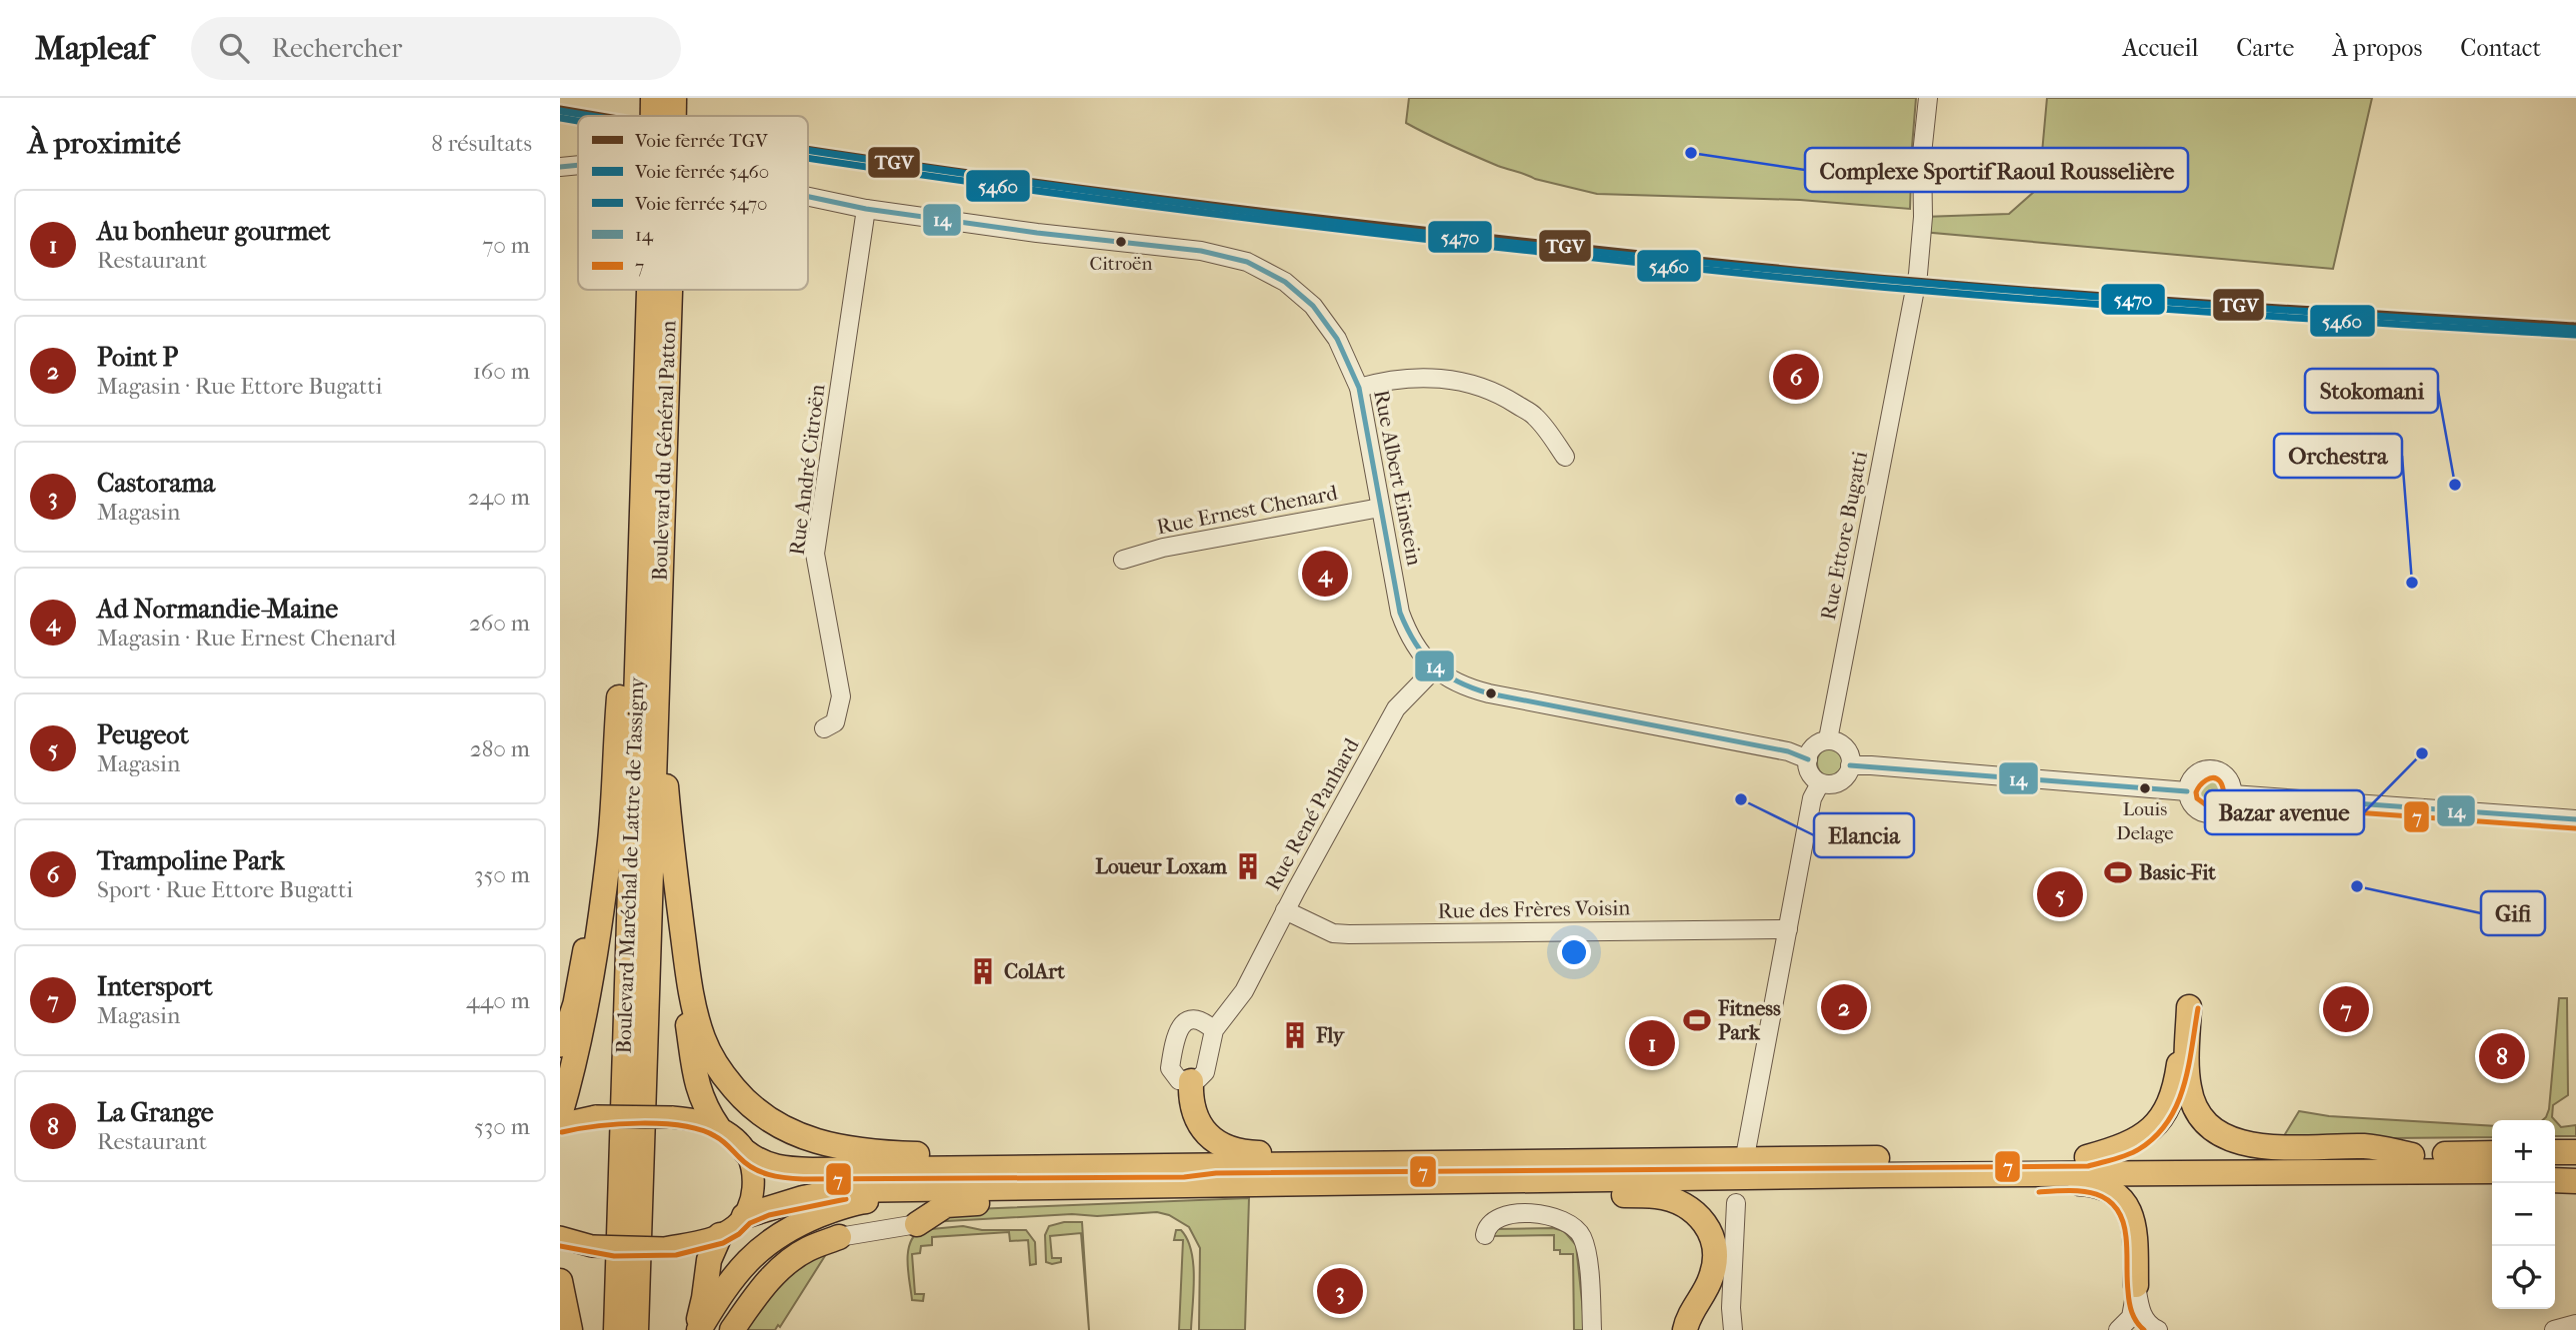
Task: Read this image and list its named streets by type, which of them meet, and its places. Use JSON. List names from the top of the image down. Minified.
{"streets":{"highway":["Boulevard du Général Patton","Boulevard Maréchal de Lattre de Tassigny"],"street":["Rue André Citroën","Rue Albert Einstein","Rue Ernest Chenard","Rue Ettore Bugatti","Rue René Panhard","Rue des Frères Voisin"]},"crossings":[["Boulevard du Général Patton","Boulevard Maréchal de Lattre de Tassigny"],["Rue André Citroën","Rue Albert Einstein"],["Rue Albert Einstein","Rue Ernest Chenard"],["Rue Albert Einstein","Rue Ettore Bugatti"],["Rue Albert Einstein","Rue René Panhard"],["Rue René Panhard","Rue des Frères Voisin"]],"places":{"other":["Complexe Sportif Raoul Rousselière","Citroën","Stokomani","Orchestra","Bazar avenue","Louis Delage","Elancia","Gifi"],"building":["Loueur Loxam","ColArt","Fly"],"sports":["Basic-Fit","Fitness Park"]},"lines":["rail line TGV","rail line 5470","rail line 5460","transit line 14","transit line 7"],"legend":["Voie ferrée TGV","Voie ferrée 5460","Voie ferrée 5470","14","7"],"page":{"header":"Mapleaf","search":"Rechercher","nav":["Accueil","Carte","À propos","Contact"],"heading":["À proximité","8 résultats"],"list":[{"mark":"1","name":"Au bonheur gourmet","note":"Restaurant","value":"70 m"},{"mark":"2","name":"Point P","note":"Magasin · Rue Ettore Bugatti","value":"160 m"},{"mark":"3","name":"Castorama","note":"Magasin","value":"240 m"},{"mark":"4","name":"Ad Normandie-Maine","note":"Magasin · Rue Ernest Chenard","value":"260 m"},{"mark":"5","name":"Peugeot","note":"Magasin","value":"280 m"},{"mark":"6","name":"Trampoline Park","note":"Sport · Rue Ettore Bugatti","value":"350 m"},{"mark":"7","name":"Intersport","note":"Magasin","value":"440 m"},{"mark":"8","name":"La Grange","note":"Restaurant","value":"530 m"}],"pins":["6","4","5","2","7","1","8","3"],"map_buttons":["+","−"]}}
